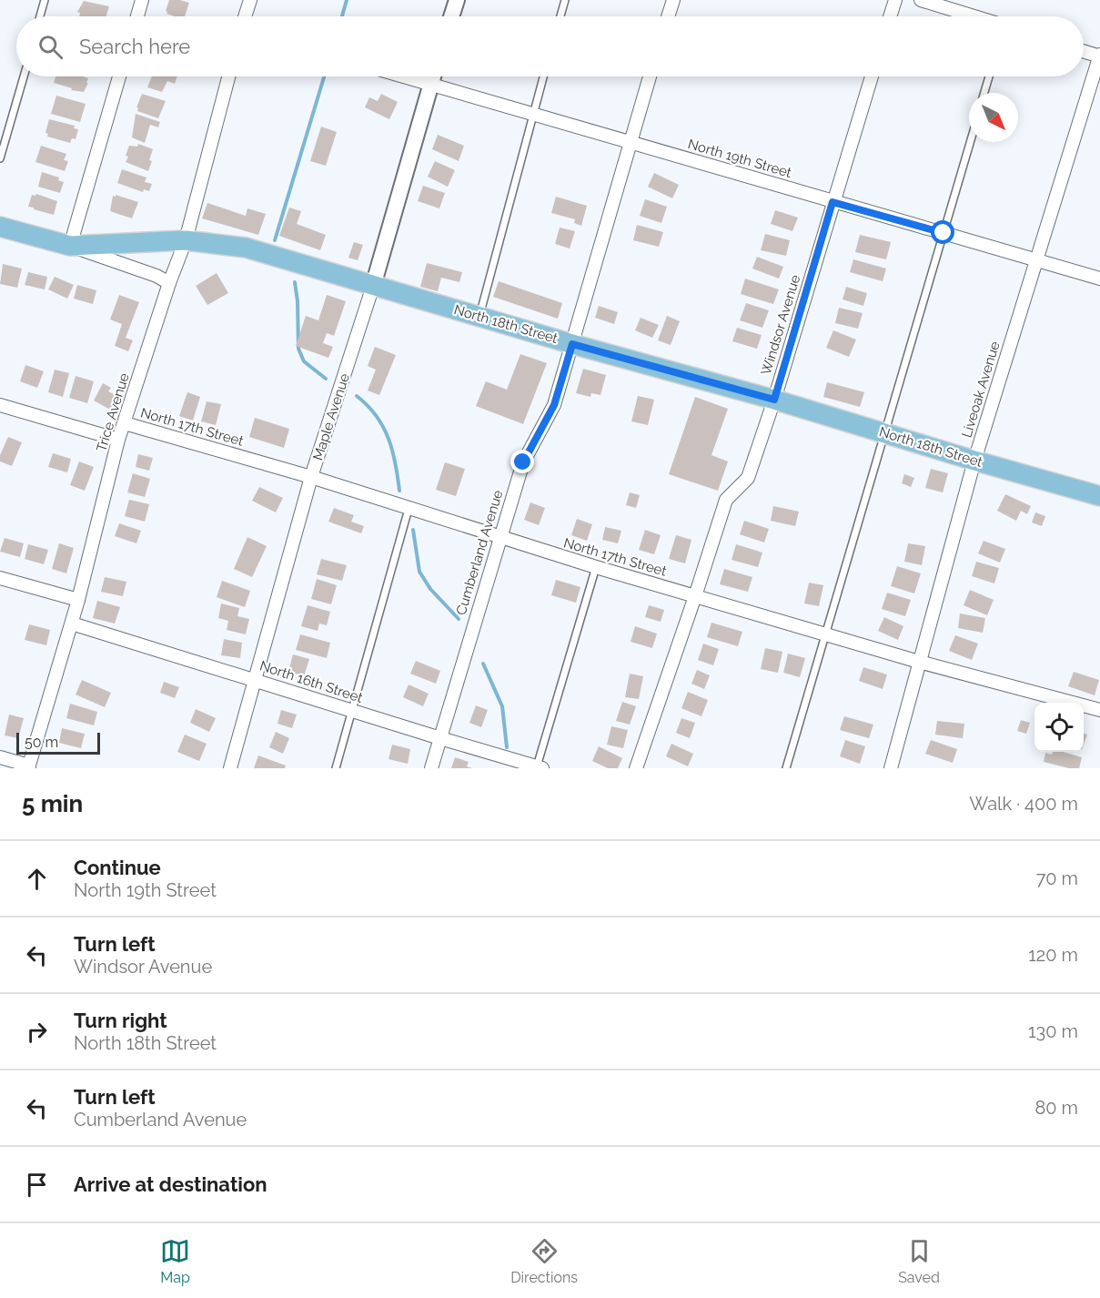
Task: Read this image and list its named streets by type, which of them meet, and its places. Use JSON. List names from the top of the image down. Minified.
{"streets":{"main road":["North 18th Street"],"street":["North 19th Street","Windsor Avenue","Liveoak Avenue","Trice Avenue","Maple Avenue","North 17th Street","Cumberland Avenue","North 16th Street"]},"crossings":[["North 19th Street","Windsor Avenue"],["North 19th Street","Liveoak Avenue"],["North 19th Street","Maple Avenue"],["North 19th Street","Cumberland Avenue"],["North 18th Street","Windsor Avenue"],["North 18th Street","Liveoak Avenue"],["North 18th Street","Trice Avenue"],["North 18th Street","Maple Avenue"],["North 18th Street","Cumberland Avenue"],["Windsor Avenue","North 17th Street"],["Liveoak Avenue","North 17th Street"],["Trice Avenue","North 17th Street"],["Trice Avenue","North 16th Street"],["Maple Avenue","North 17th Street"],["Maple Avenue","North 16th Street"],["North 17th Street","Cumberland Avenue"],["Cumberland Avenue","North 16th Street"]],"scale_bar":"50 m","north":"bottom right","page":{"search":"Search here","scale":"50 m","heading":["5 min","Walk · 400 m"],"list":[["Continue","North 19th Street","70 m"],["Turn left","Windsor Avenue","120 m"],["Turn right","North 18th Street","130 m"],["Turn left","Cumberland Avenue","80 m"],"Arrive at destination"],"nav":["Map","Directions","Saved"]}}
